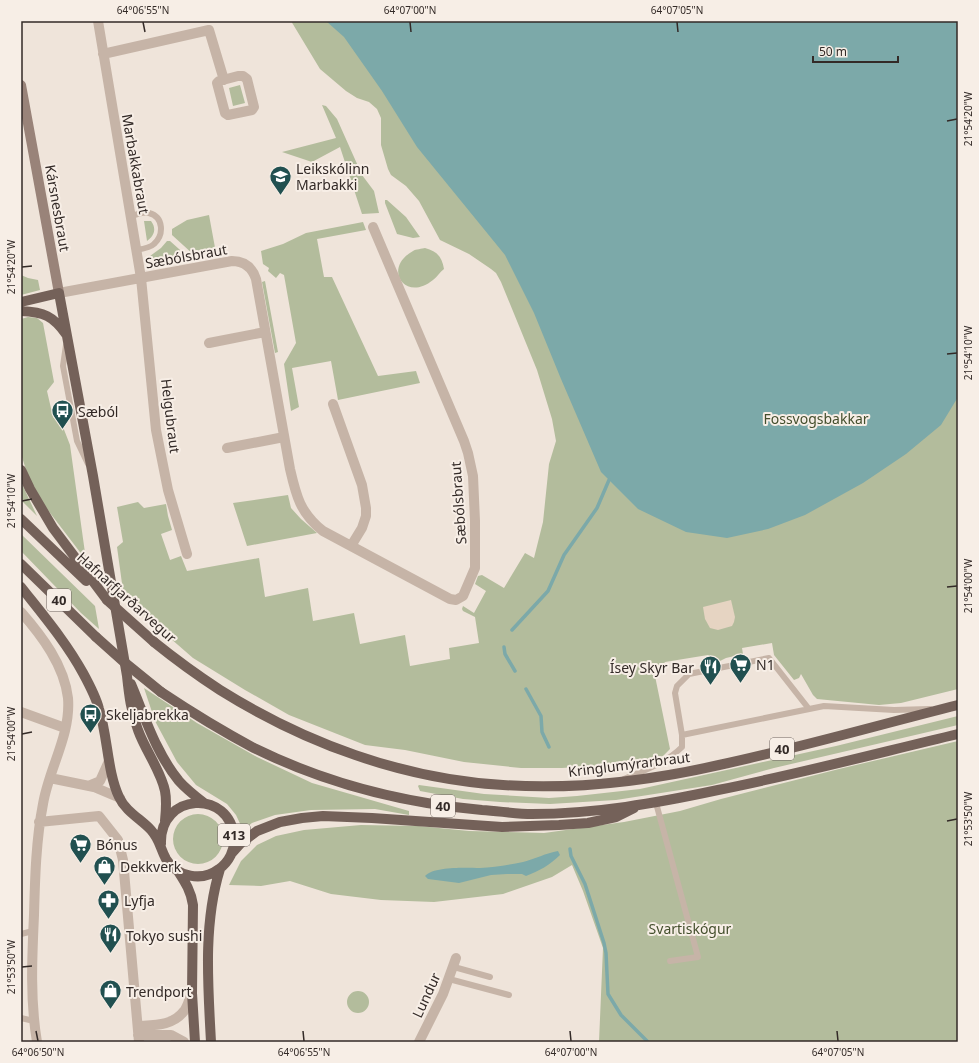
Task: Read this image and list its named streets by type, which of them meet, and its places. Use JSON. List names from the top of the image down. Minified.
{"streets":{"main road":["Kársnesbraut","Hafnarfjarðarvegur","40","Kringlumýrarbraut","413"],"street":["Marbakkabraut","Sæbólsbraut","Helgubraut","Lundur"]},"crossings":[["Marbakkabraut","Sæbólsbraut"],["Marbakkabraut","Helgubraut"],["Kársnesbraut","Sæbólsbraut"],["Kársnesbraut","413"],["Sæbólsbraut","Helgubraut"],["Hafnarfjarðarvegur","Kringlumýrarbraut"]],"parks":["Fossvogsbakkar","Svartiskógur"],"places":{"school or university":["Leikskólinn Marbakki"],"bus stop":["Sæból","Skeljabrekka"],"supermarket":["N1","Bónus"],"restaurant":["Ísey Skyr Bar","Tokyo sushi"],"shop":["Dekkverk","Trendport"],"pharmacy":["Lyfja"]},"scale_bar":"50 m","coordinates":["64°06'55\"N","64°07'00\"N","64°07'05\"N","21°54'20\"W","21°54'10\"W","21°54'00\"W","21°53'50\"W","64°06'50\"N"]}
